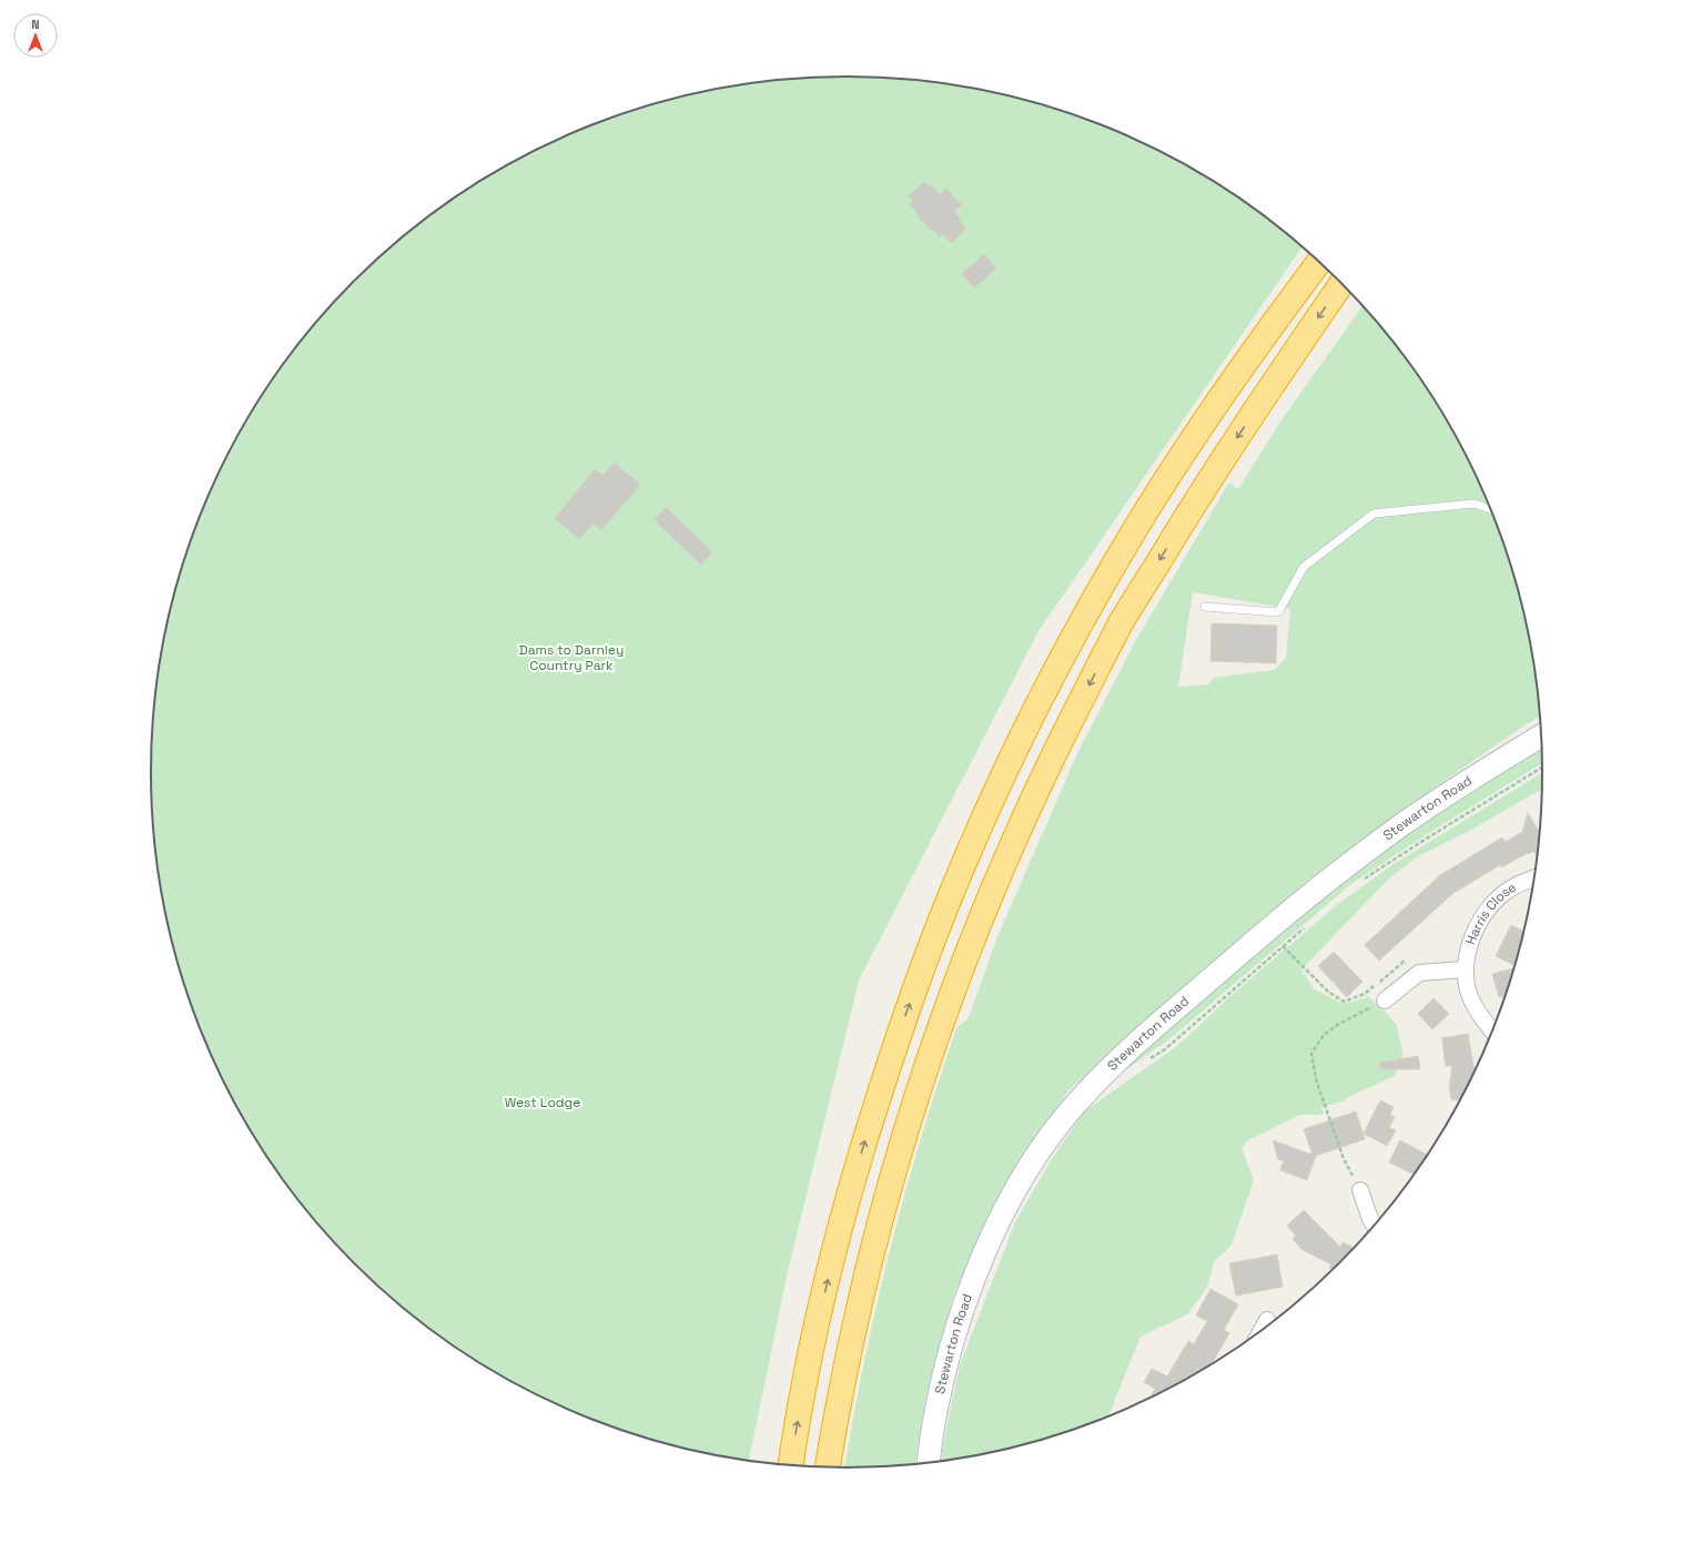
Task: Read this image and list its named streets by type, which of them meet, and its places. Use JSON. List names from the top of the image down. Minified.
{"streets":{"main road":["Stewarton Road"],"street":["Harris Close"]},"parks":["Dams to Darnley Country Park","West Lodge"],"north":"top"}
